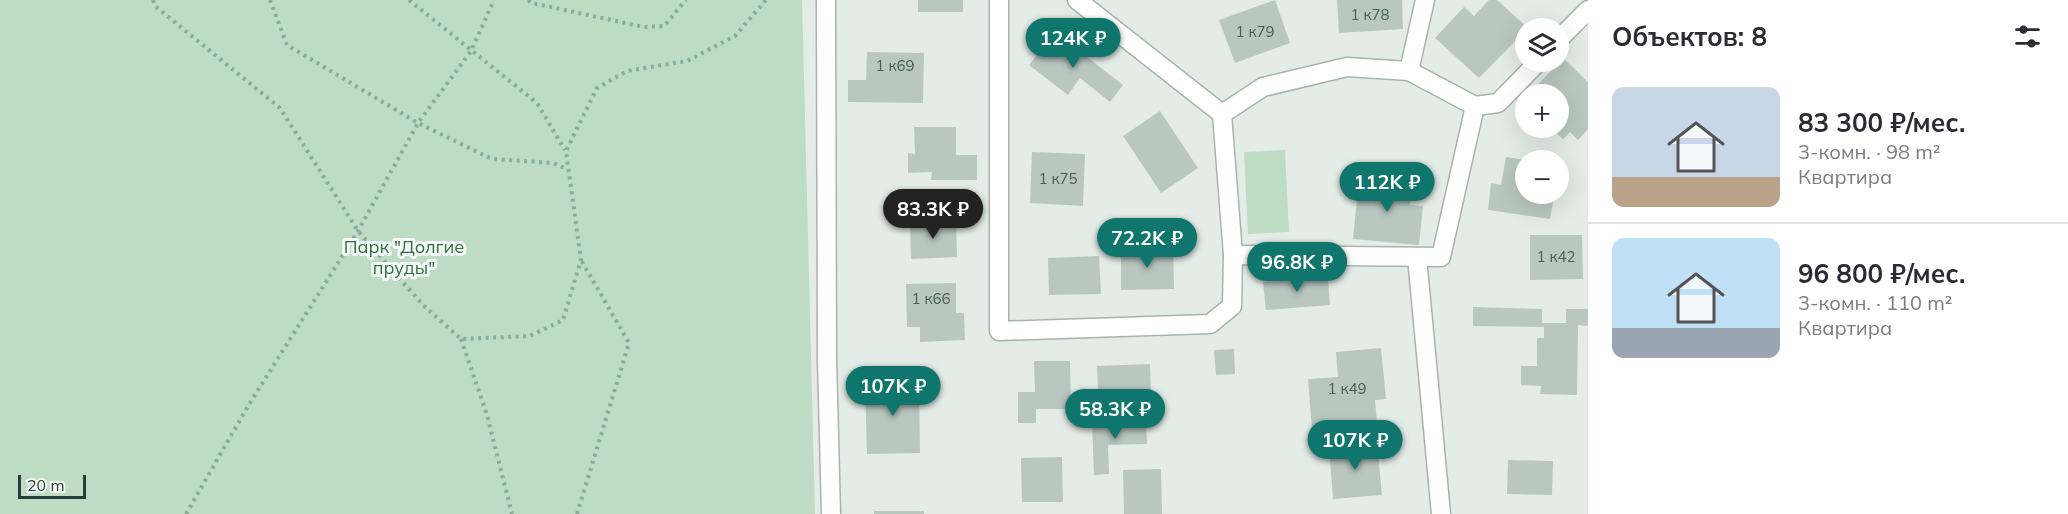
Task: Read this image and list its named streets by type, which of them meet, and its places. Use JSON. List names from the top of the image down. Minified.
{"parks":["Парк \"Долгие пруды\""],"house_numbers":["1 к78","1 к79","1 к69","1 к75","1 к42","1 к66","1 к49"],"scale_bar":"20 m","page":{"heading":"Объектов: 8","map_buttons":["+","−"],"price":["124K ₽","112K ₽","83.3K ₽","72.2K ₽","96.8K ₽","107K ₽","58.3K ₽","107K ₽"],"list":[{"name":"83 300 ₽/мес.","note":"3-комн. · 98 m² · Квартира"},{"name":"96 800 ₽/мес.","note":"3-комн. · 110 m² · Квартира"}],"scale":"20 m"}}
